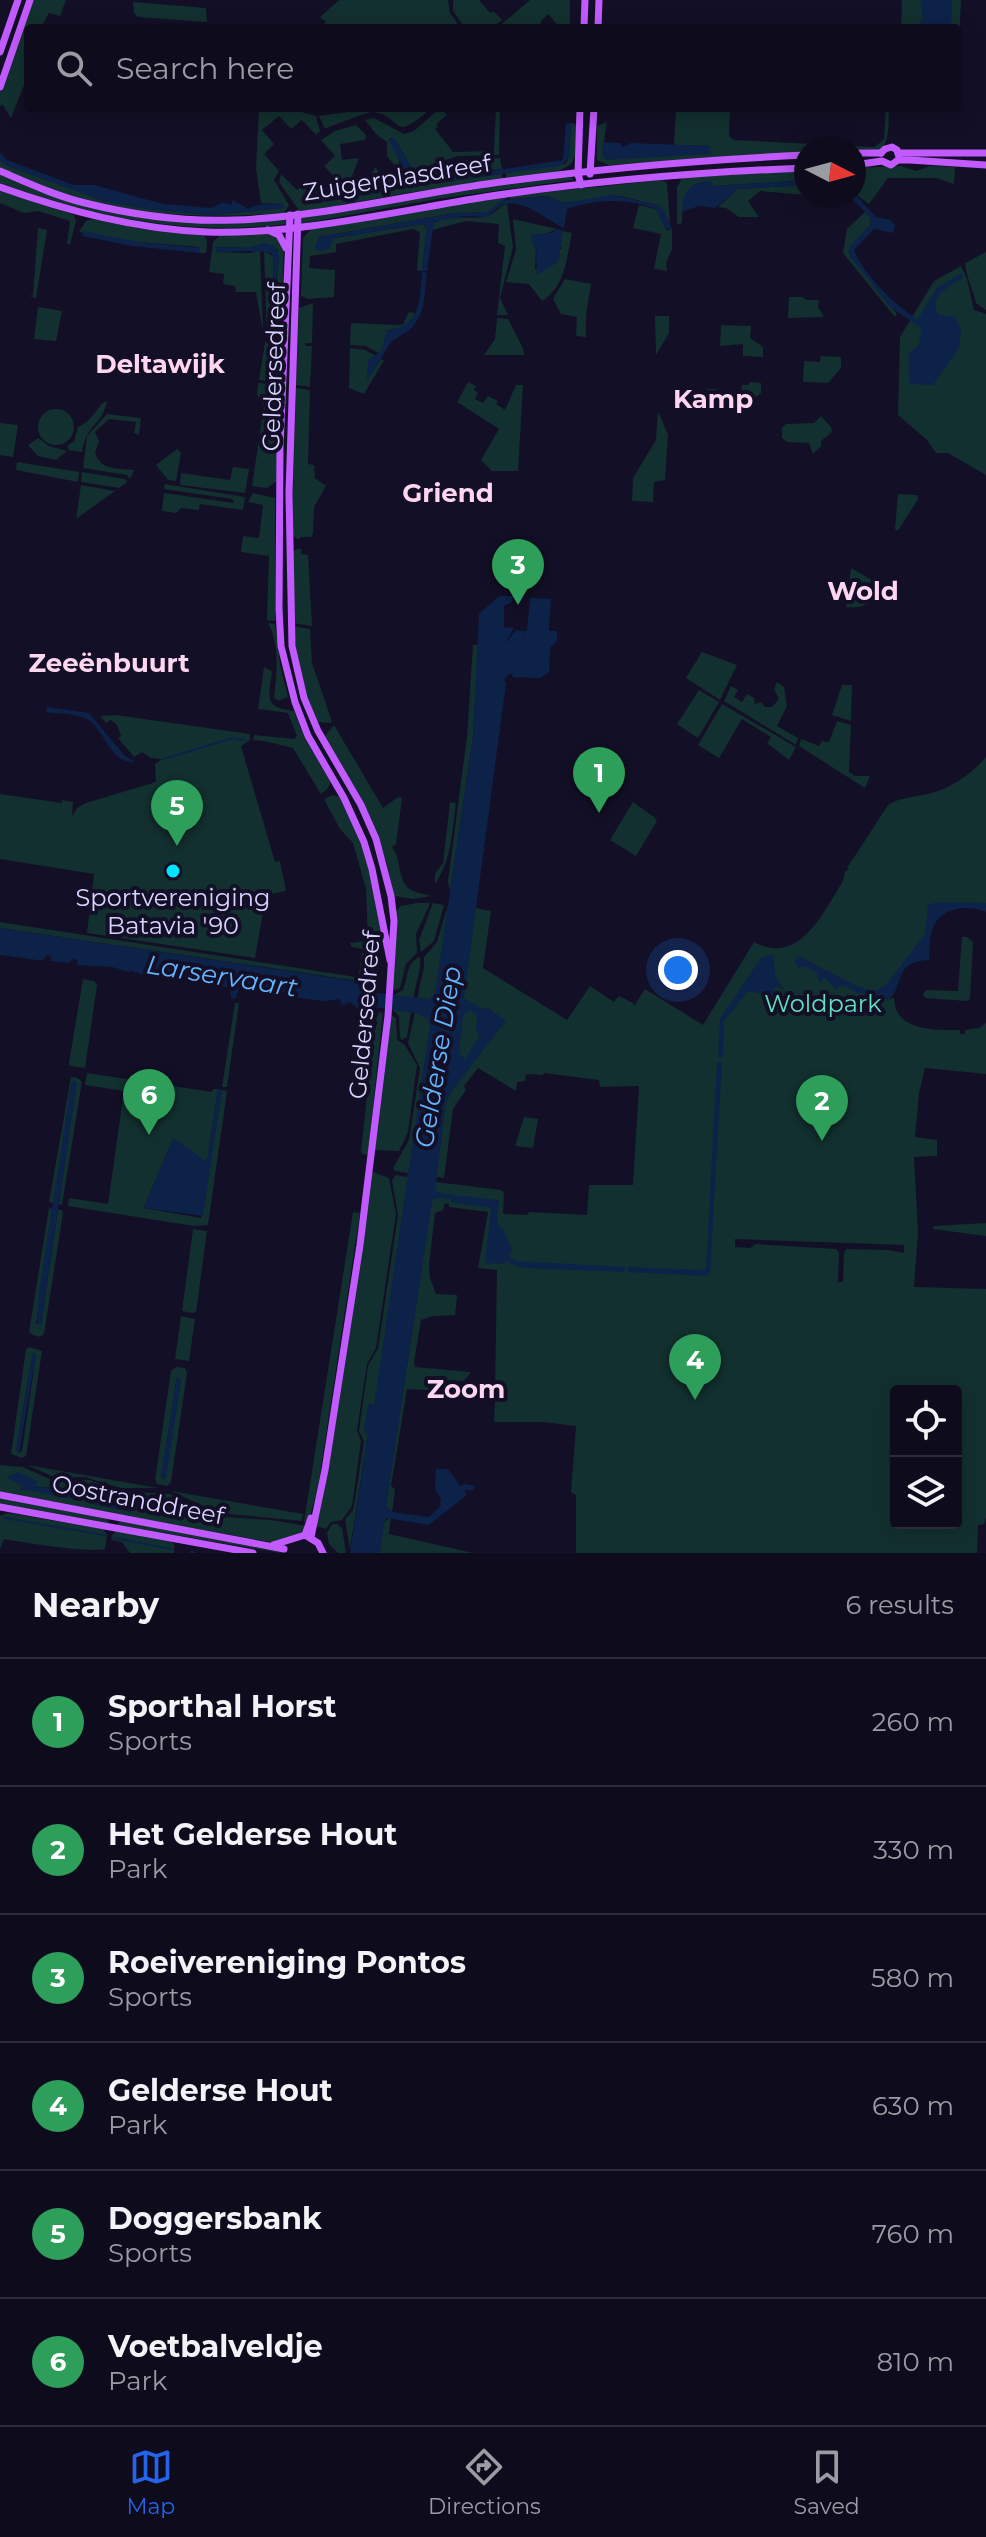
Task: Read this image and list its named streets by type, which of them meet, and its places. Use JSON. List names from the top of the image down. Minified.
{"streets":{"main road":["Zuigerplasdreef","Geldersedreef","Oostranddreef"]},"crossings":[["Zuigerplasdreef","Geldersedreef"],["Geldersedreef","Oostranddreef"]],"districts":["Deltawijk","Kamp","Griend","Wold","Zeeënbuurt","Zoom"],"water":["Larservaart","Gelderse Diep"],"parks":["Woldpark"],"places":["Sportvereniging Batavia '90"],"north":"right","page":{"search":"Search here","pins":["3","1","5","6","2","4"],"heading":["Nearby","6 results"],"list":[{"mark":"1","name":"Sporthal Horst","note":"Sports","value":"260 m"},{"mark":"2","name":"Het Gelderse Hout","note":"Park","value":"330 m"},{"mark":"3","name":"Roeivereniging Pontos","note":"Sports","value":"580 m"},{"mark":"4","name":"Gelderse Hout","note":"Park","value":"630 m"},{"mark":"5","name":"Doggersbank","note":"Sports","value":"760 m"},{"mark":"6","name":"Voetbalveldje","note":"Park","value":"810 m"}],"nav":["Map","Directions","Saved"]}}
